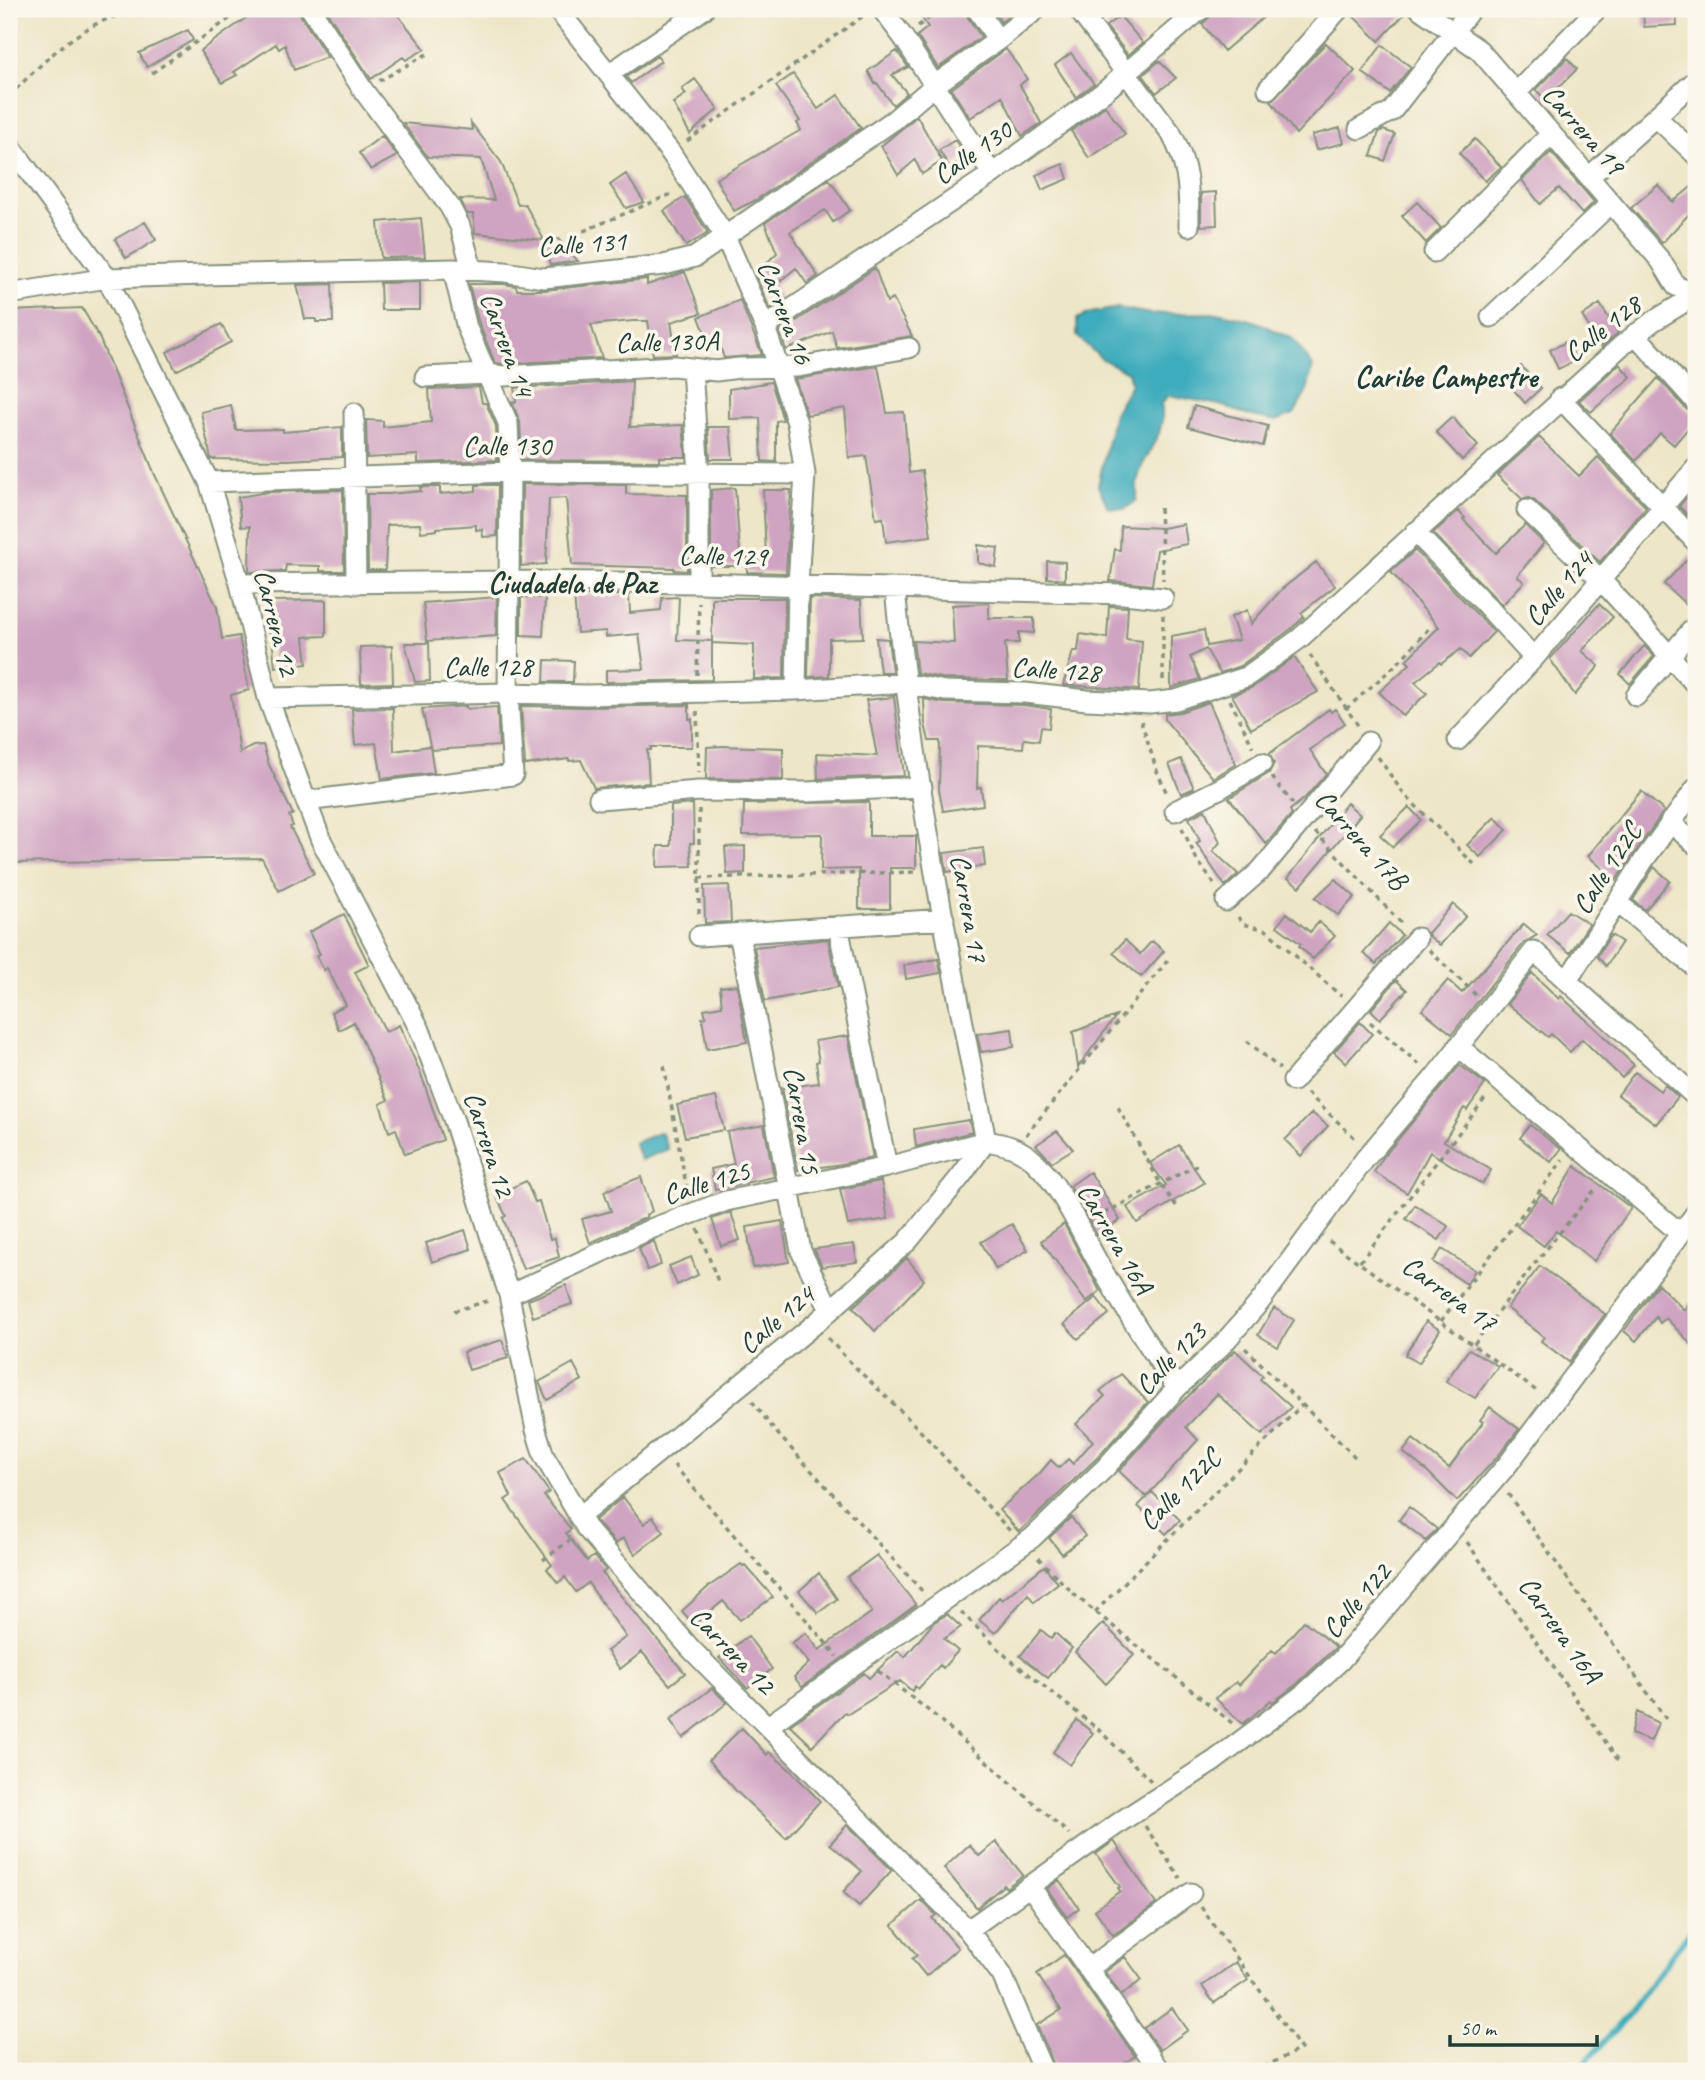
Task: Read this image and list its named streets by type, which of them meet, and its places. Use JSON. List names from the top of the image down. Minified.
{"streets":{"street":["Carrera 19","Calle 130","Calle 131","Carrera 16","Calle 128","Calle 130A","Carrera 14","Calle 129","Calle 124","Carrera 12","Calle 122C","Carrera 17","Carrera 15","Calle 125","Carrera 16A","Calle 123","Calle 122"],"path":["Carrera 17B"]},"crossings":[["Carrera 19","Calle 128"],["Calle 130","Carrera 16"],["Calle 130","Carrera 14"],["Calle 130","Carrera 12"],["Calle 131","Carrera 16"],["Calle 131","Carrera 14"],["Calle 131","Carrera 12"],["Carrera 16","Calle 128"],["Carrera 16","Calle 130A"],["Carrera 16","Calle 129"],["Calle 128","Carrera 14"],["Calle 128","Carrera 12"],["Calle 128","Carrera 17B"],["Calle 128","Carrera 17"],["Calle 130A","Carrera 14"],["Carrera 14","Calle 129"],["Carrera 14","Carrera 12"],["Calle 129","Carrera 12"],["Calle 129","Carrera 17"],["Calle 124","Carrera 12"],["Calle 124","Carrera 17"],["Calle 124","Carrera 15"],["Calle 124","Calle 125"],["Calle 124","Carrera 16A"],["Carrera 12","Calle 125"],["Carrera 12","Calle 123"],["Carrera 12","Calle 122"],["Carrera 17B","Calle 123"],["Calle 122C","Calle 123"],["Carrera 17","Calle 125"],["Carrera 17","Carrera 16A"],["Carrera 17","Calle 123"],["Carrera 17","Calle 122"],["Carrera 15","Calle 125"],["Calle 125","Carrera 16A"],["Carrera 16A","Calle 123"],["Carrera 16A","Calle 122"]],"districts":["Caribe Campestre","Ciudadela de Paz"],"scale_bar":"50 m"}
